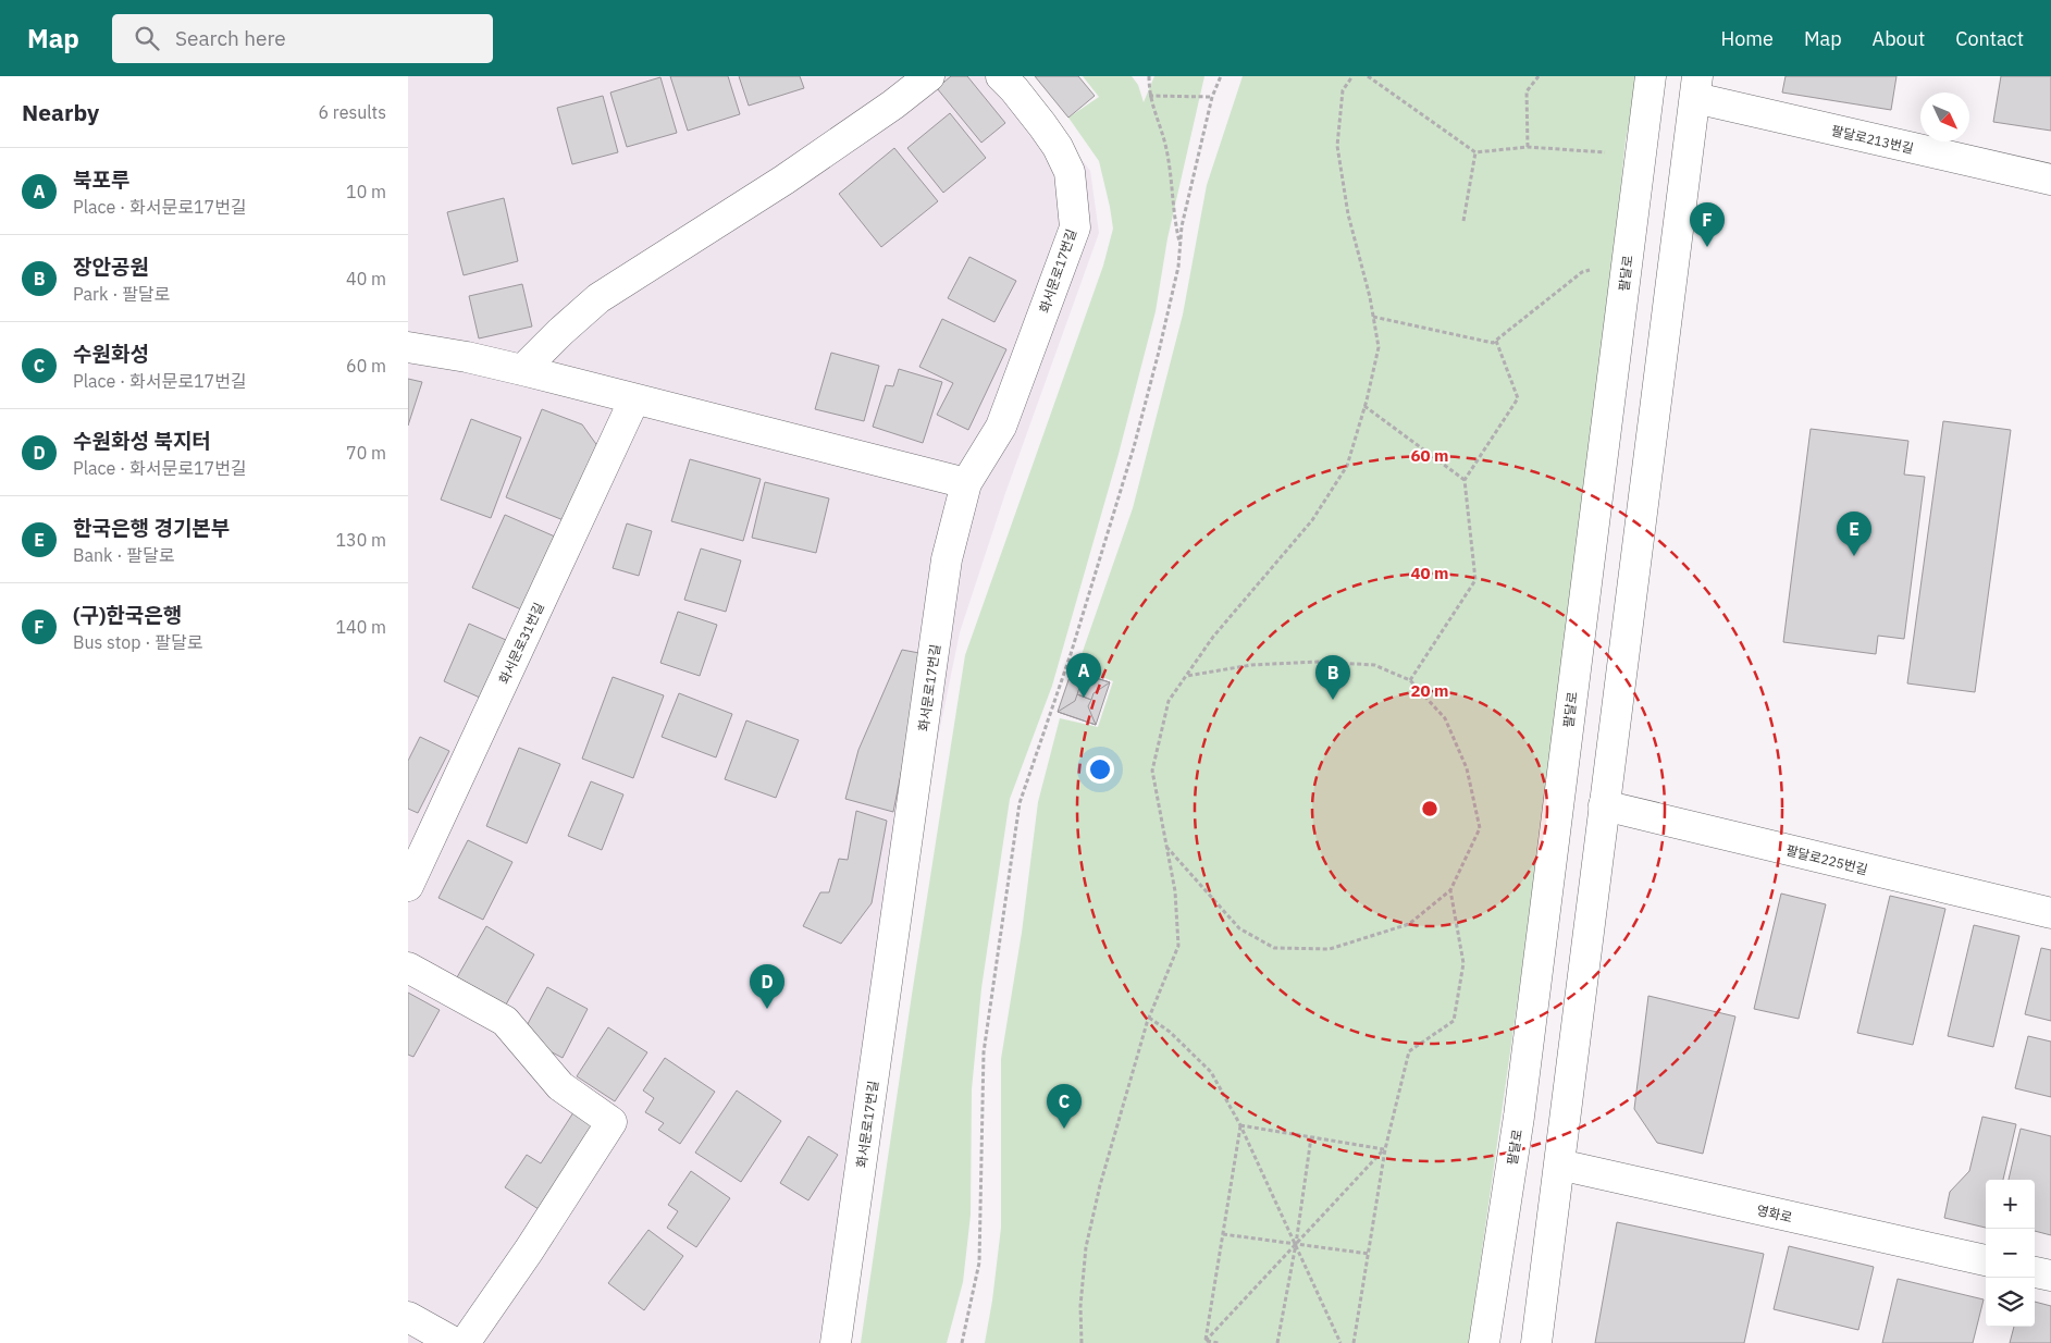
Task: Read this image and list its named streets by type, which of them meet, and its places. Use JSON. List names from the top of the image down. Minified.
{"streets":{"street":["팔달로213번길","화서문로17번길","팔달로","화서문로31번길","팔달로225번길","영화로"]},"north":"bottom right","page":{"header":"Map","search":"Search here","nav":["Home","Map","About","Contact"],"heading":["Nearby","6 results"],"list":[{"mark":"A","name":"북포루","note":"Place · 화서문로17번길","value":"10 m"},{"mark":"B","name":"장안공원","note":"Park · 팔달로","value":"40 m"},{"mark":"C","name":"수원화성","note":"Place · 화서문로17번길","value":"60 m"},{"mark":"D","name":"수원화성 북지터","note":"Place · 화서문로17번길","value":"70 m"},{"mark":"E","name":"한국은행 경기본부","note":"Bank · 팔달로","value":"130 m"},{"mark":"F","name":"(구)한국은행","note":"Bus stop · 팔달로","value":"140 m"}],"pins":["F","E","A","B","D","C"],"map_buttons":["+","−"]},"rings":["60 m","40 m","20 m"]}
